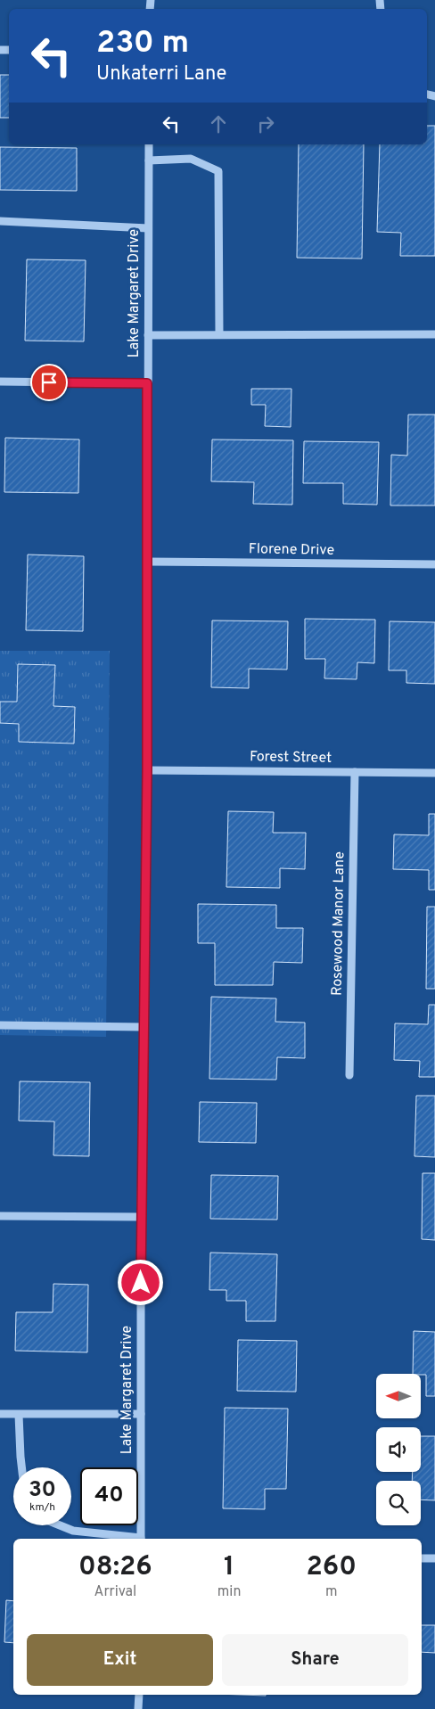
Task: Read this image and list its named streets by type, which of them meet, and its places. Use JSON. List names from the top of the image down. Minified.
{"streets":{"street":["Lake Margaret Drive","Florene Drive","Forest Street","Rosewood Manor Lane"]},"crossings":[["Lake Margaret Drive","Florene Drive"],["Lake Margaret Drive","Forest Street"],["Forest Street","Rosewood Manor Lane"]],"north":"left","page":{"turn":["230 m","Unkaterri Lane"],"speed":"30 km/h","limit":"40","eta":["08:26","Arrival","1","min","260","m"],"buttons":["Exit","Share"]}}
